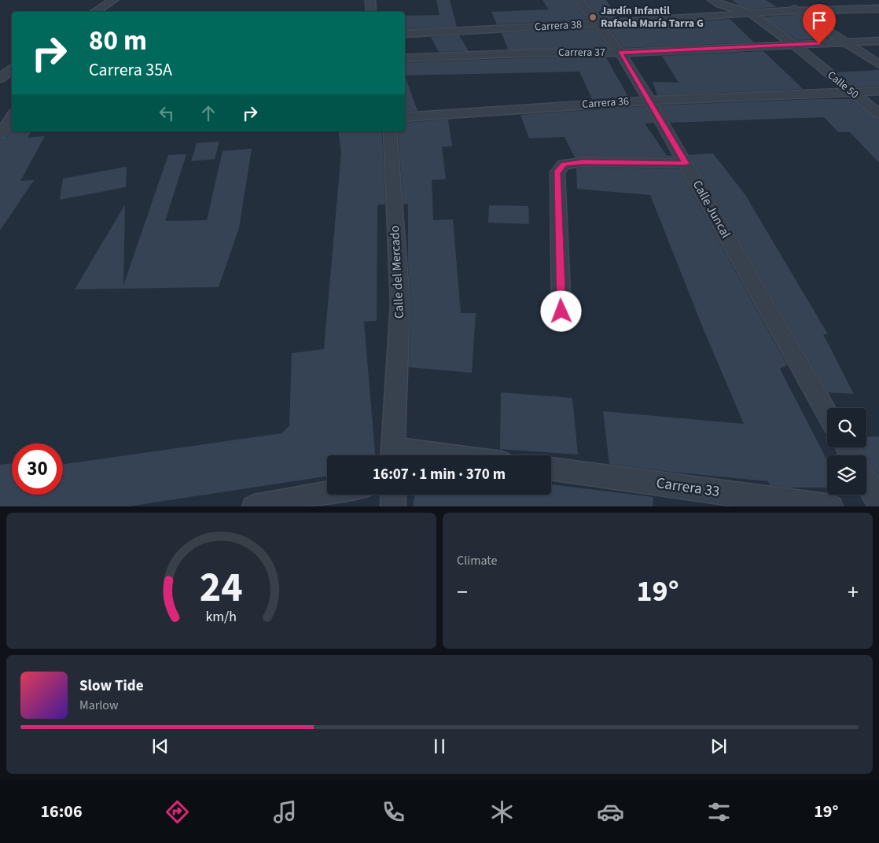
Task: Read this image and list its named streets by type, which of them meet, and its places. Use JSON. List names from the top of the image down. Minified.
{"streets":{"street":["Carrera 38","Carrera 37","Calle 50","Carrera 36","Calle Juncal","Calle del Mercado","Carrera 33"]},"crossings":[["Carrera 38","Calle 50"],["Carrera 38","Calle Juncal"],["Carrera 37","Calle 50"],["Carrera 37","Calle Juncal"],["Calle 50","Carrera 36"],["Carrera 36","Calle Juncal"]],"places":["Jardín Infantil Rafaela María Tarra G"],"page":{"turn":["80 m","Carrera 35A"],"limit":"30","trip":"16:07 · 1 min · 370 m","tile":"Climate","heat":["−","19°","+"],"song":["Slow Tide","Marlow"],"tabs":["16:06","19°"],"gauge":["24","km/h"]}}
